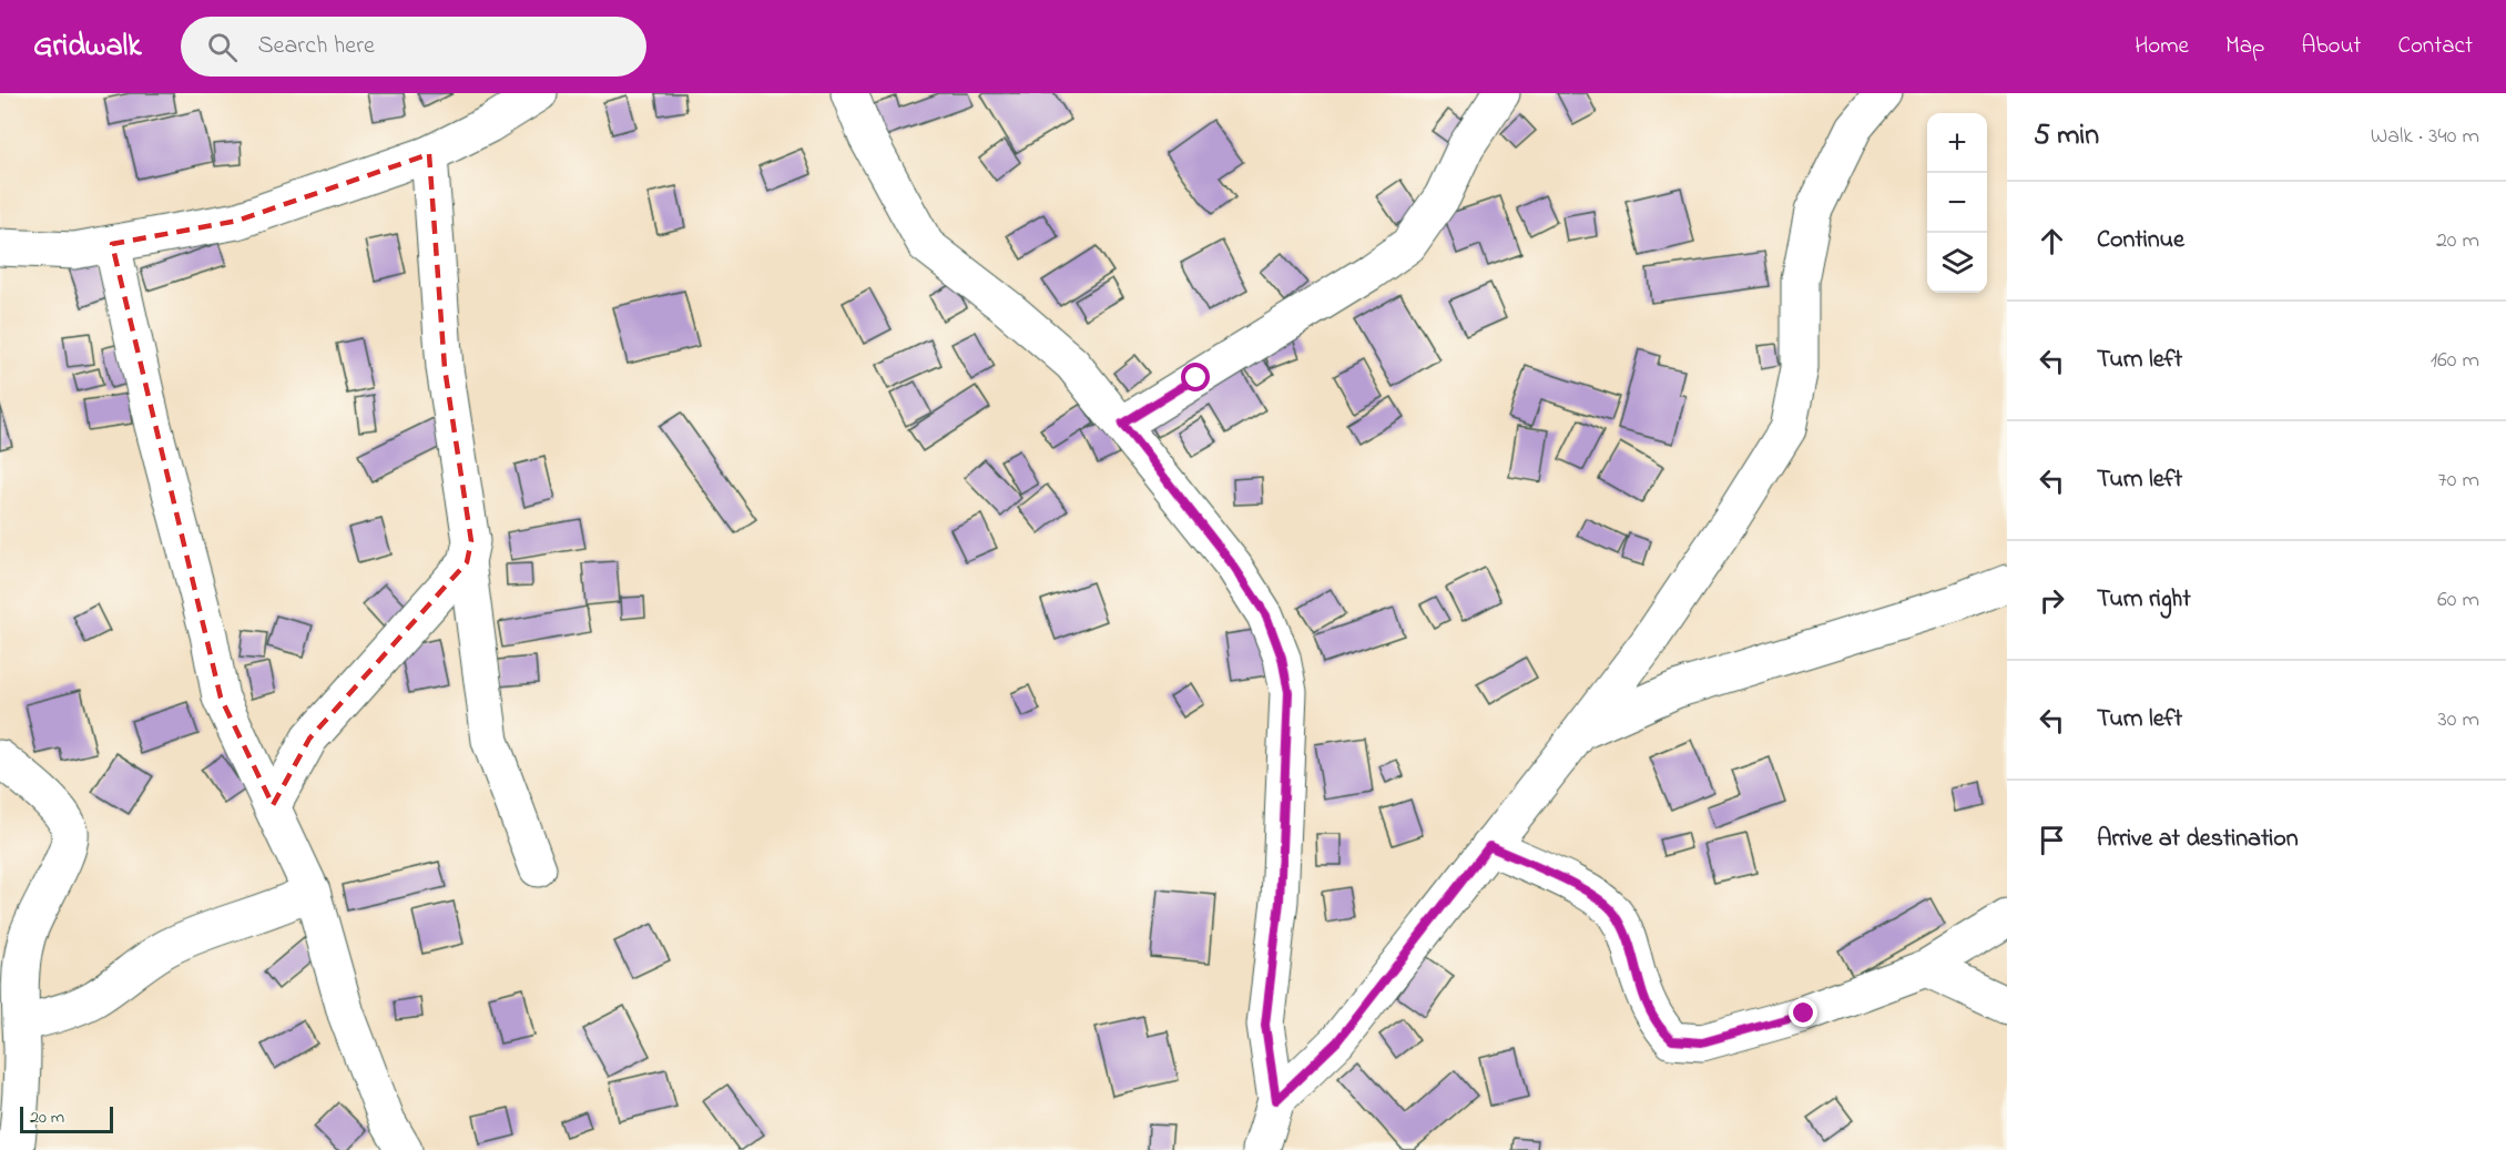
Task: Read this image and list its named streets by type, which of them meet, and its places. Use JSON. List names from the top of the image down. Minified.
{"scale_bar":"20 m","page":{"header":"Gridwalk","search":"Search here","nav":["Home","Map","About","Contact"],"heading":["5 min","Walk · 340 m"],"map_buttons":["+","−"],"list":[["Continue","20 m"],["Turn left","160 m"],["Turn left","70 m"],["Turn right","60 m"],["Turn left","30 m"],"Arrive at destination"],"scale":"20 m"}}
